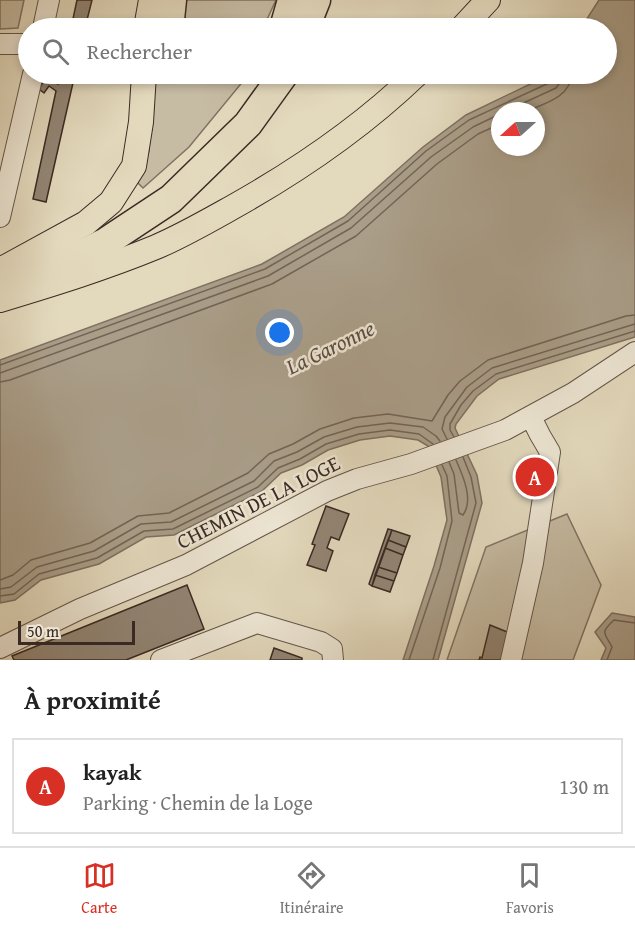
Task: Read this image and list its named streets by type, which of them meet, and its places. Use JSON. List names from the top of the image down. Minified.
{"streets":{"street":["CHEMIN DE LA LOGE"]},"water":["La Garonne"],"scale_bar":"50 m","north":"left","page":{"search":"Rechercher","pins":"A","scale":"50 m","heading":"À proximité","list":[{"mark":"A","name":"kayak","note":"Parking · Chemin de la Loge","value":"130 m"}],"nav":["Carte","Itinéraire","Favoris"]}}
